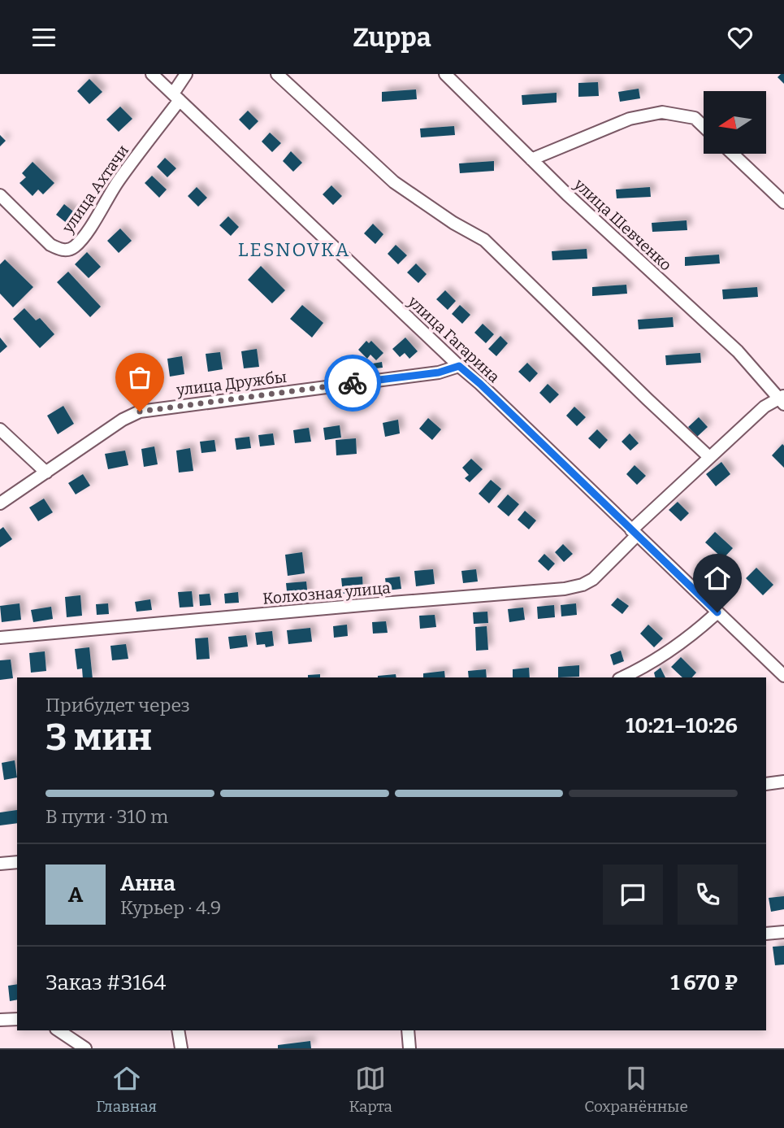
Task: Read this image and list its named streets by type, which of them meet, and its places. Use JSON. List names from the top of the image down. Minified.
{"streets":{"street":["улица Ахтачи","улица Шевченко","улица Гагарина","улица Дружбы","Колхозная улица"]},"crossings":[["улица Ахтачи","улица Гагарина"],["улица Шевченко","Колхозная улица"],["улица Гагарина","улица Дружбы"],["улица Гагарина","Колхозная улица"]],"districts":["LESNOVKA"],"north":"left","page":{"header":"Zuppa","heading":["3 мин","Прибудет через","10:21–10:26"],"panel":["Анна","Курьер · 4.9","Заказ #3164","1 670 ₽"],"bar":"В пути · 310 m","round":"А","tabs":["Главная","Карта","Сохранённые"]}}
